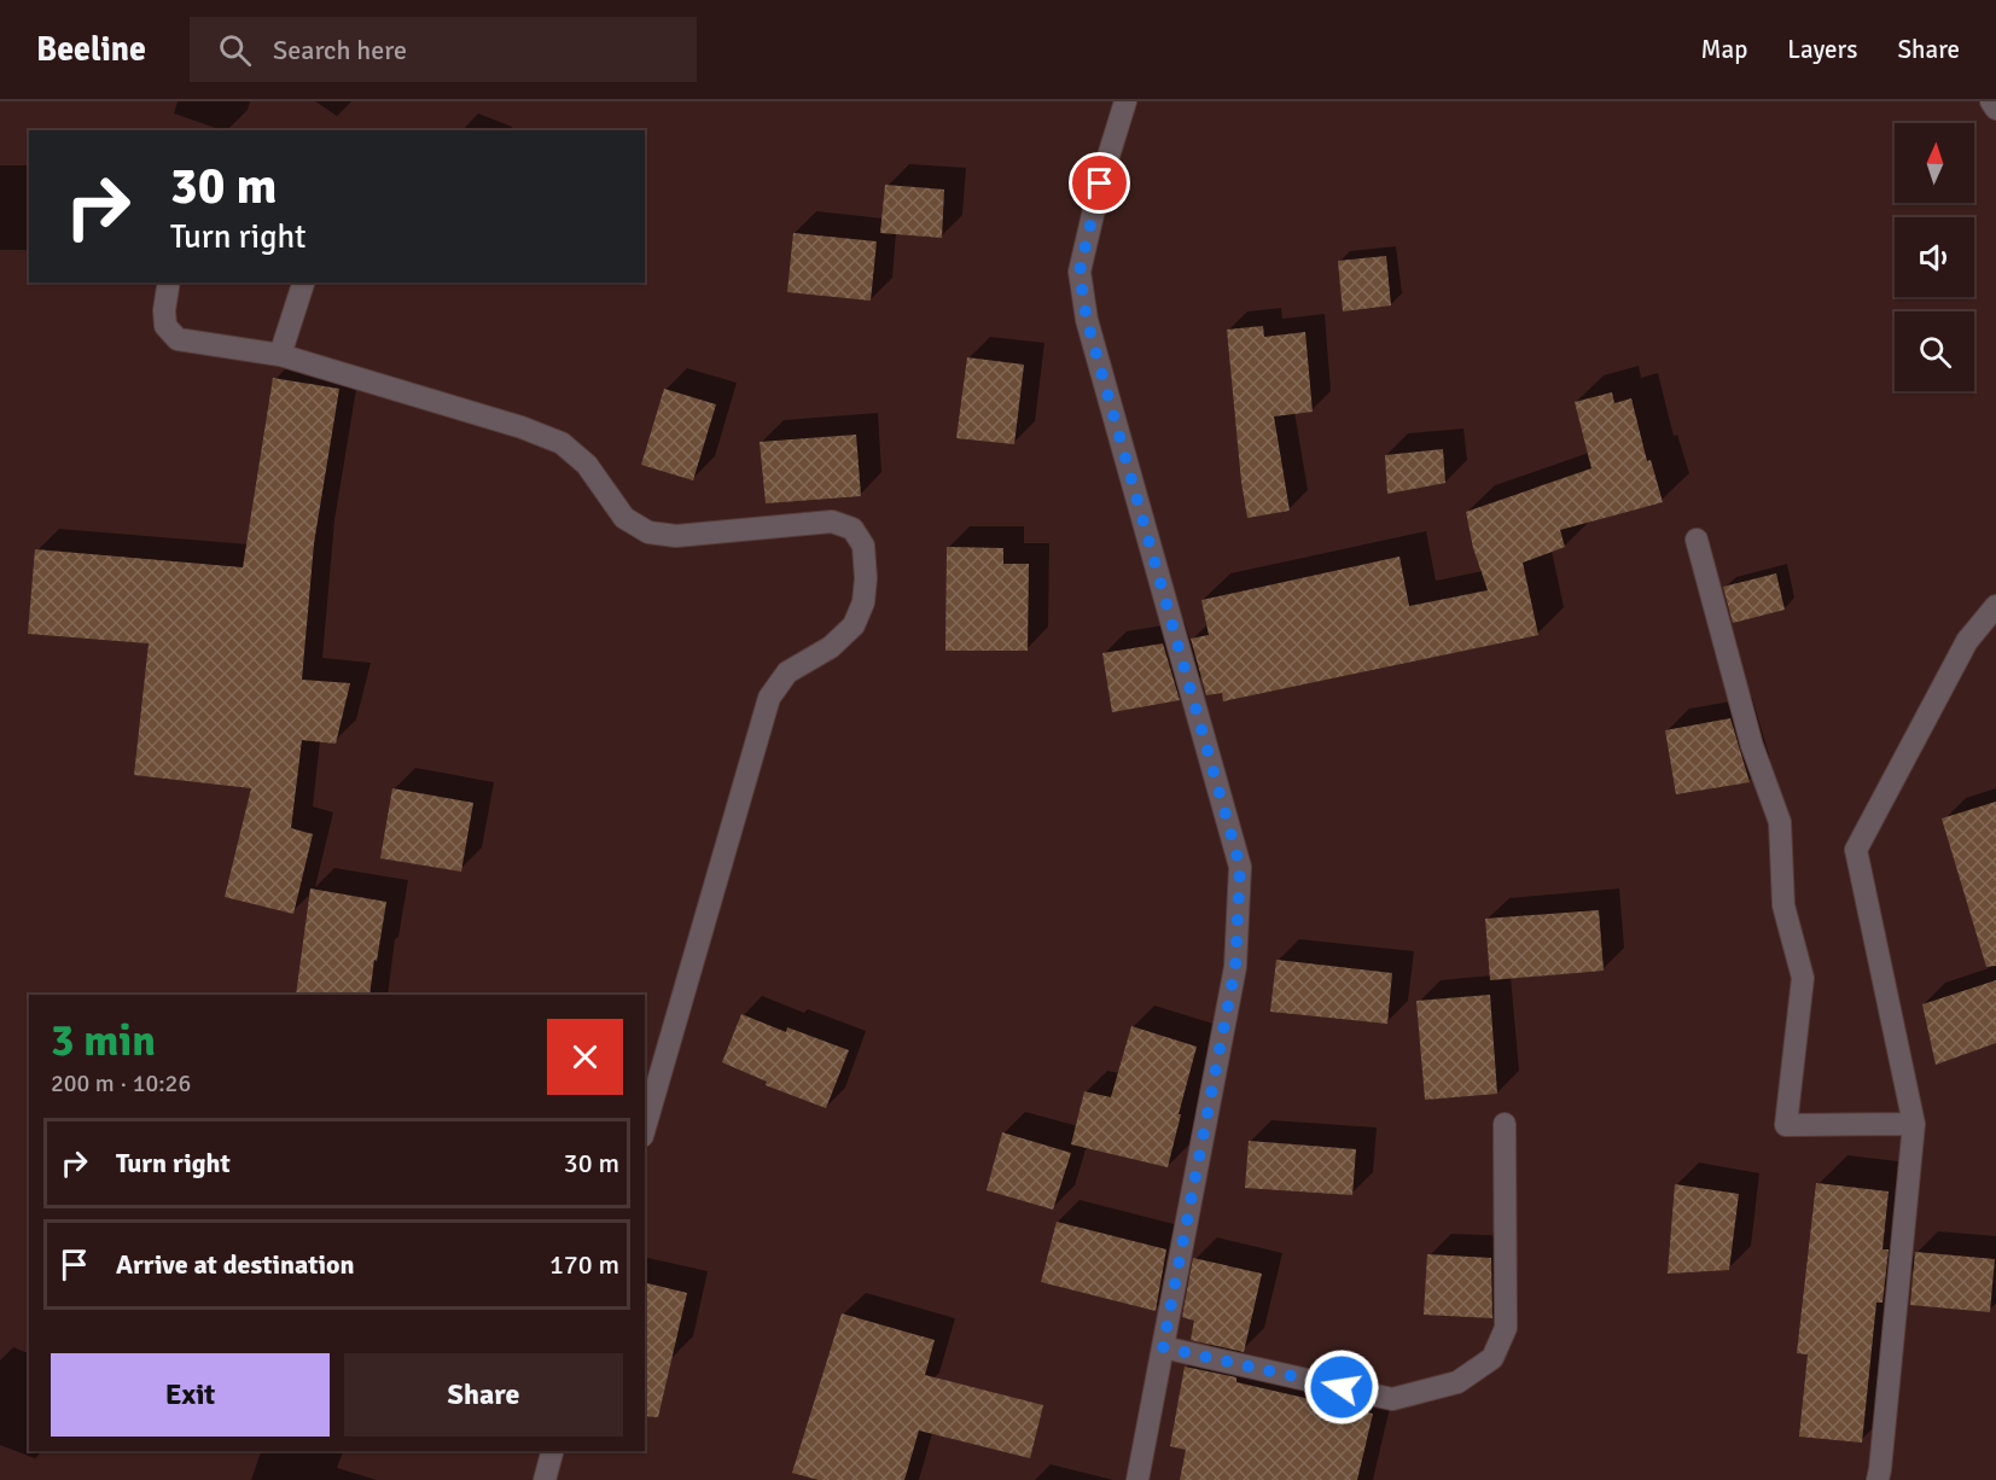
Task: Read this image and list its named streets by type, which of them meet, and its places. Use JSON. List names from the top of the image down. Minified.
{"north":"top","page":{"header":"Beeline","search":"Search here","nav":["Map","Layers","Share"],"turn":["30 m","Turn right"],"heading":["3 min","200 m · 10:26"],"list":[{"name":"Turn right","value":"30 m"},{"name":"Arrive at destination","value":"170 m"}],"buttons":["Exit","Share"]}}
